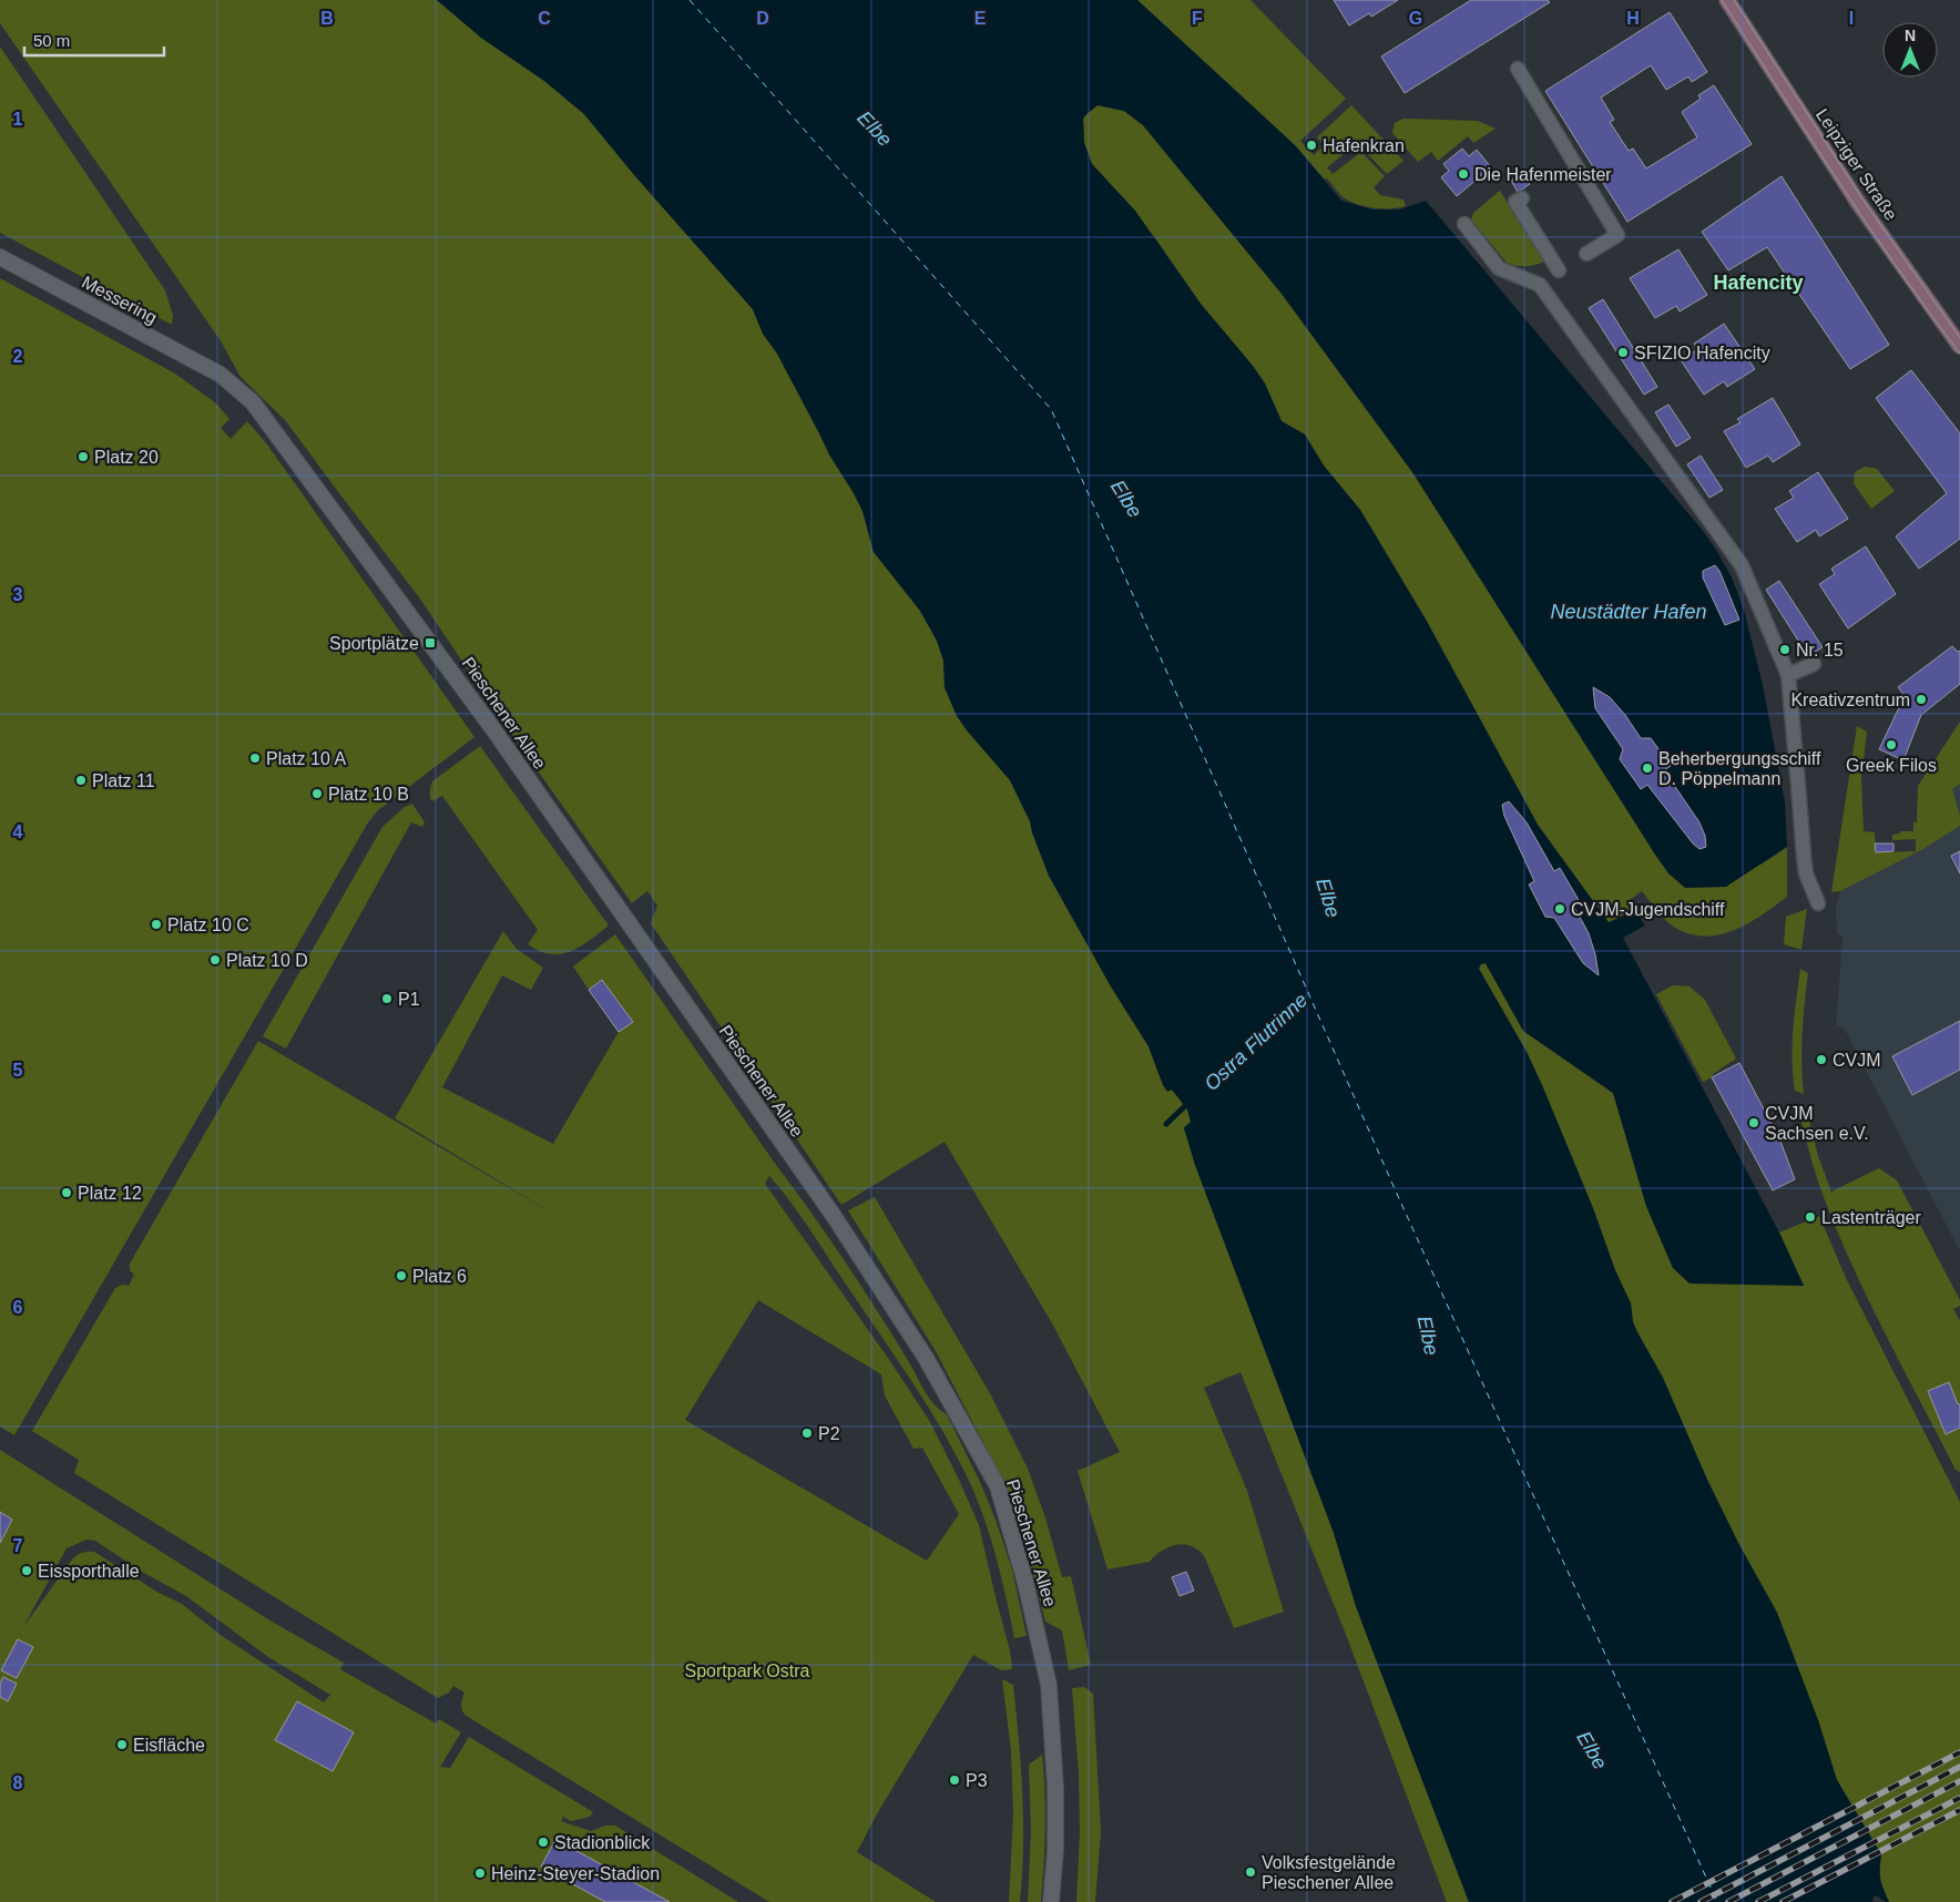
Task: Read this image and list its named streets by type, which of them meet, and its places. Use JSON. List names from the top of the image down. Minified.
{"streets":{"main road":["Leipziger Straße"],"street":["Messering","Pieschener Allee"]},"crossings":[["Messering","Pieschener Allee"]],"districts":["Hafencity"],"water":["Elbe","Neustädter Hafen","Ostra Flutrinne"],"parks":["Sportpark Ostra"],"places":{"other":["Hafenkran","Die Hafenmeister","SFIZIO Hafencity","Platz 20","Nr. 15","Kreativzentrum","Greek Filos","Platz 10 A","Beherbergungsschiff D. Pöppelmann","Platz 11","Platz 10 B","CVJM-Jugendschiff","Platz 10 C","Platz 10 D","P1","CVJM","CVJM Sachsen e.V.","Platz 12","Lastenträger","Platz 6","P2","Eissporthalle","Eisfläche","P3","Stadionblick","Volksfestgelände Pieschener Allee","Heinz-Steyer-Stadion"],"transit":["Sportplätze"]},"scale_bar":"50 m","north":"top","grid":{"columns":["B","C","D","E","F","G","H","I"],"rows":["1","2","3","4","5","6","7","8"]}}
